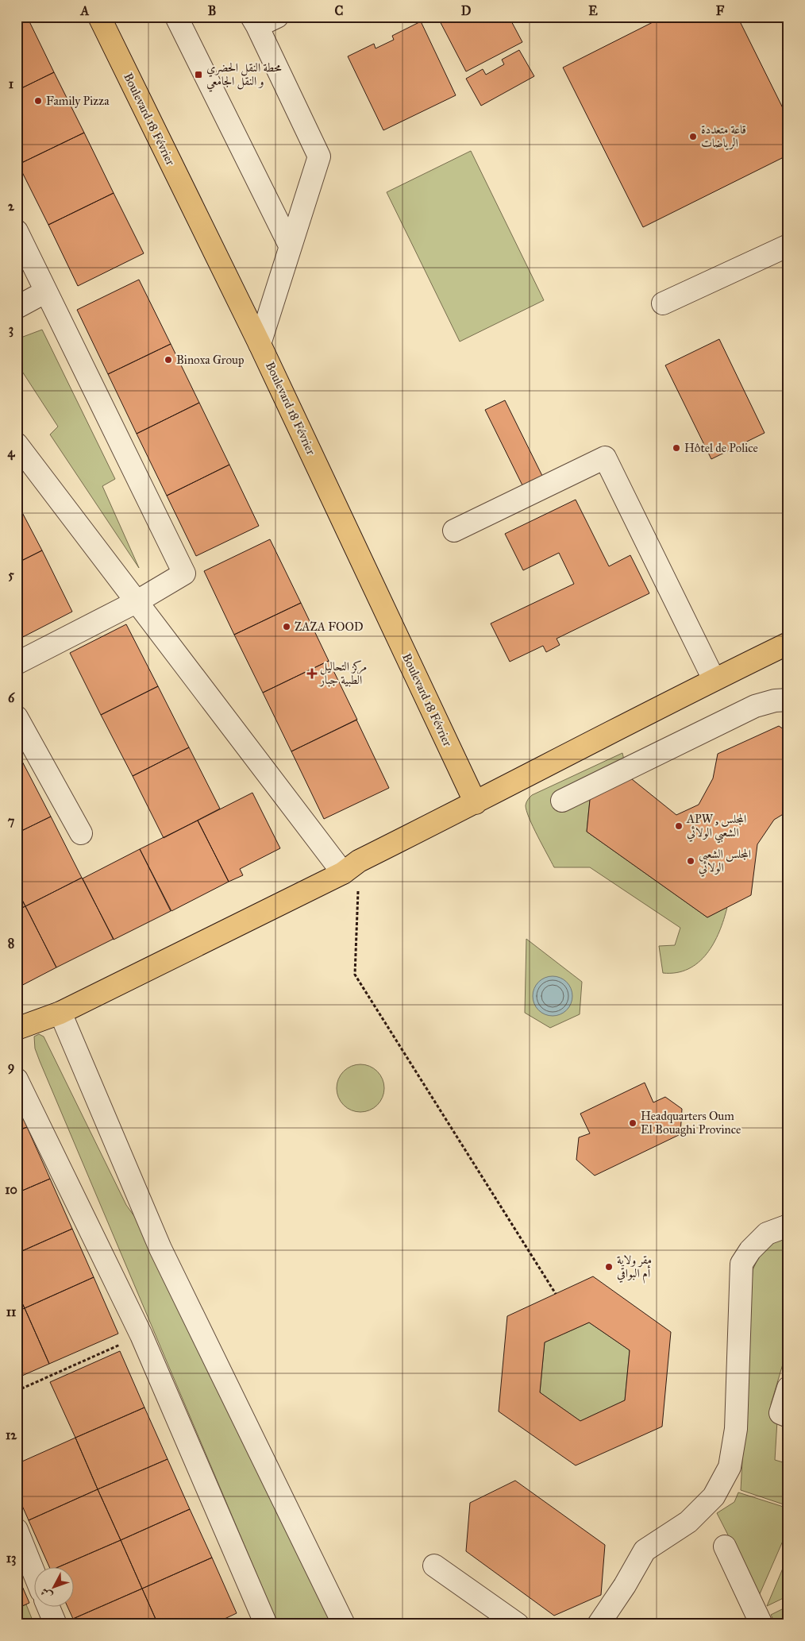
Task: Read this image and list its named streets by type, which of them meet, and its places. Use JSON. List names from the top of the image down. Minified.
{"streets":{"main road":["Boulevard 18 Février"]},"places":{"transit":["محطة النقل الحضري و النقل الجامعي"],"other":["Family Pizza","قاعة متعددة الرياضات","Binoxa Group","Hôtel de Police","ZAZA FOOD","APW , المجلس الشعبي الولائي","المجلس الشعبي الولائي","Headquarters Oum El Bouaghi Province","مقر ولاية أم البواقي"],"health":["مركز التحاليل الطبية جبار"]},"north":"bottom left","grid":{"columns":["A","B","C","D","E","F"],"rows":["1","2","3","4","5","6","7","8","9","10","11","12","13"]}}
